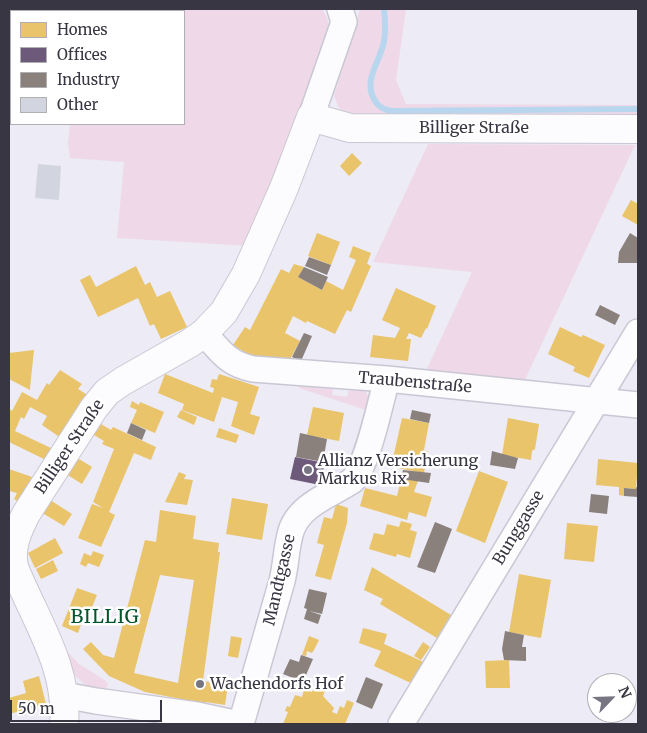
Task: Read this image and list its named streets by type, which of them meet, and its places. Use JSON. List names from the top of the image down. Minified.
{"streets":{"street":["Billiger Straße","Traubenstraße","Bunggasse","Mandtgasse"]},"crossings":[["Billiger Straße","Traubenstraße"],["Traubenstraße","Bunggasse"],["Traubenstraße","Mandtgasse"]],"districts":["BILLIG"],"places":["Allianz Versicherung Markus Rix","Wachendorfs Hof"],"legend":["Homes","Offices","Industry","Other"],"scale_bar":"50 m","north":"top right"}
